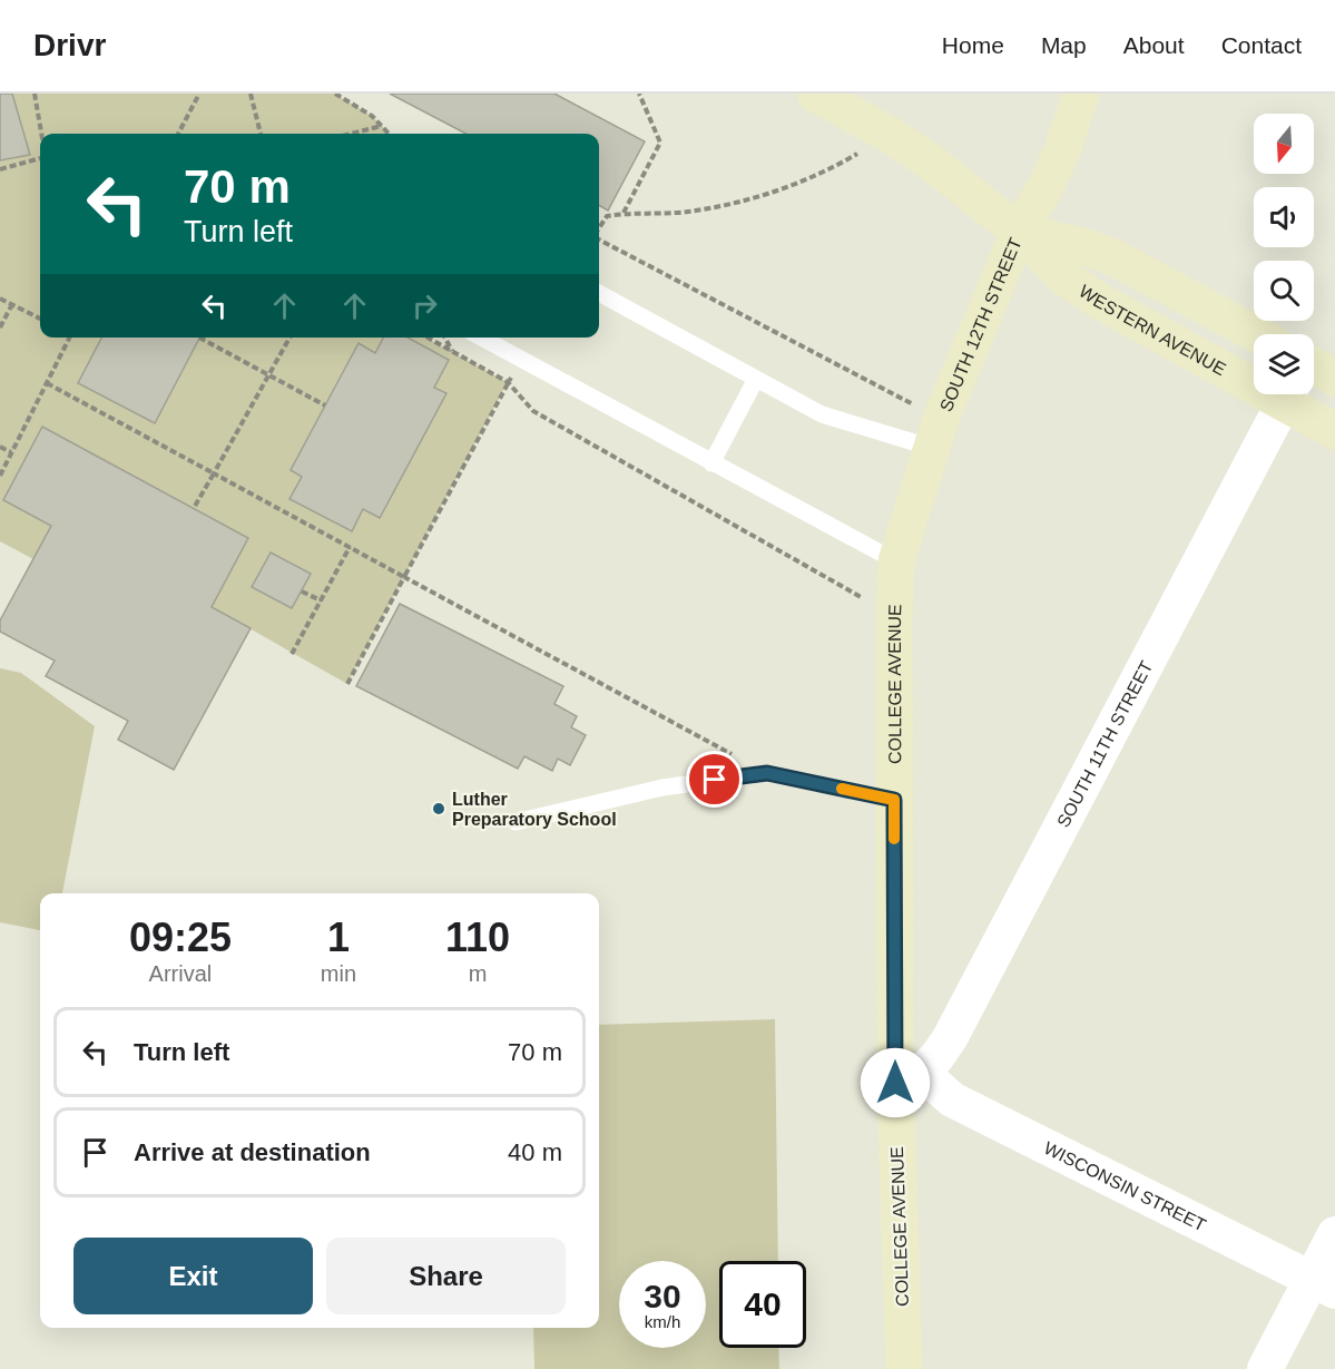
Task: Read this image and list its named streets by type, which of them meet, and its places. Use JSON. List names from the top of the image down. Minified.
{"streets":{"street":["SOUTH 12TH STREET","WESTERN AVENUE","COLLEGE AVENUE","SOUTH 11TH STREET","WISCONSIN STREET"]},"crossings":[["SOUTH 12TH STREET","WESTERN AVENUE"],["SOUTH 12TH STREET","COLLEGE AVENUE"],["COLLEGE AVENUE","SOUTH 11TH STREET"],["COLLEGE AVENUE","WISCONSIN STREET"],["SOUTH 11TH STREET","WISCONSIN STREET"]],"places":["Luther Preparatory School"],"north":"bottom","page":{"header":"Drivr","nav":["Home","Map","About","Contact"],"turn":["70 m","Turn left"],"eta":["09:25","Arrival","1","min","110","m"],"list":[{"name":"Turn left","value":"70 m"},{"name":"Arrive at destination","value":"40 m"}],"buttons":["Exit","Share"],"speed":"30 km/h","limit":"40"}}
